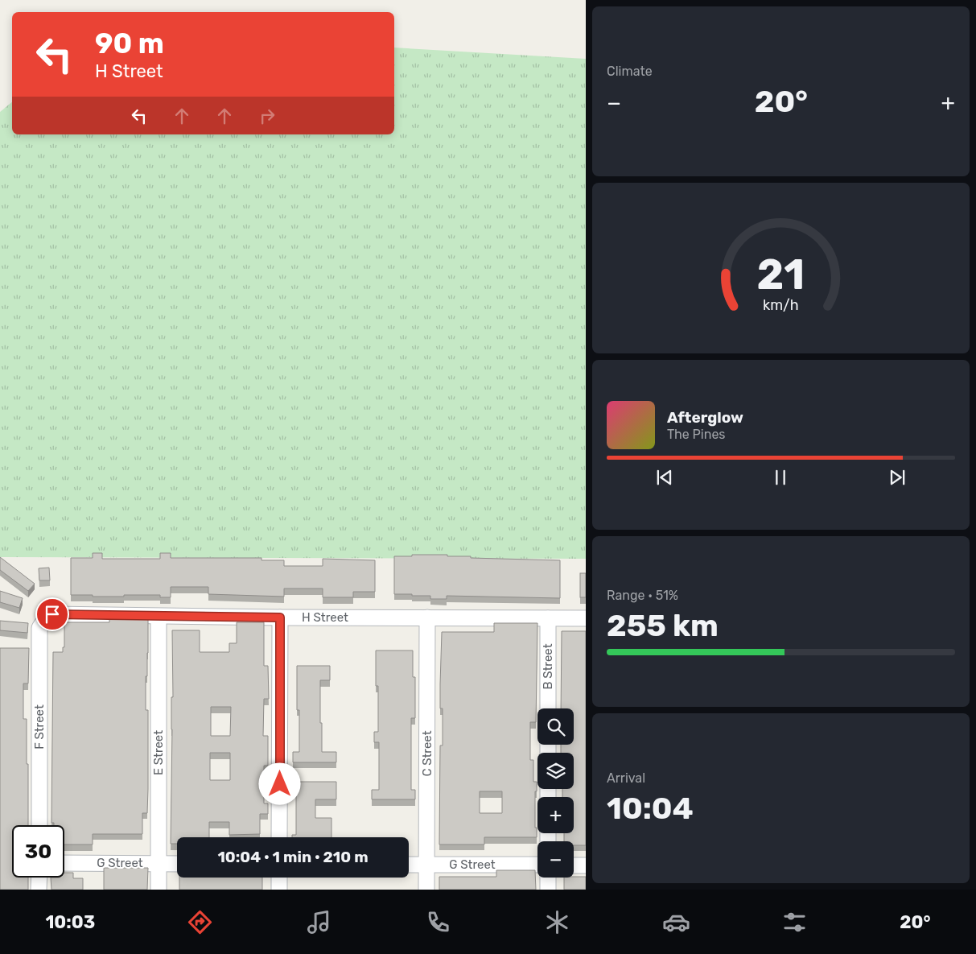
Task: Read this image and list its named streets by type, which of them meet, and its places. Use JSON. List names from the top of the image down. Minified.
{"streets":{"street":["H Street","B Street","F Street","E Street","C Street","G Street"]},"crossings":[["H Street","B Street"],["H Street","F Street"],["H Street","E Street"],["H Street","C Street"],["E Street","G Street"],["C Street","G Street"]],"page":{"tile":["Climate",["Range · 51%","255 km"],["Arrival","10:04"]],"turn":["90 m","H Street"],"heat":["−","20°","+"],"song":["Afterglow","The Pines"],"map_buttons":["+","−"],"limit":"30","trip":"10:04 · 1 min · 210 m","tabs":["10:03","20°"],"gauge":["21","km/h"]}}
